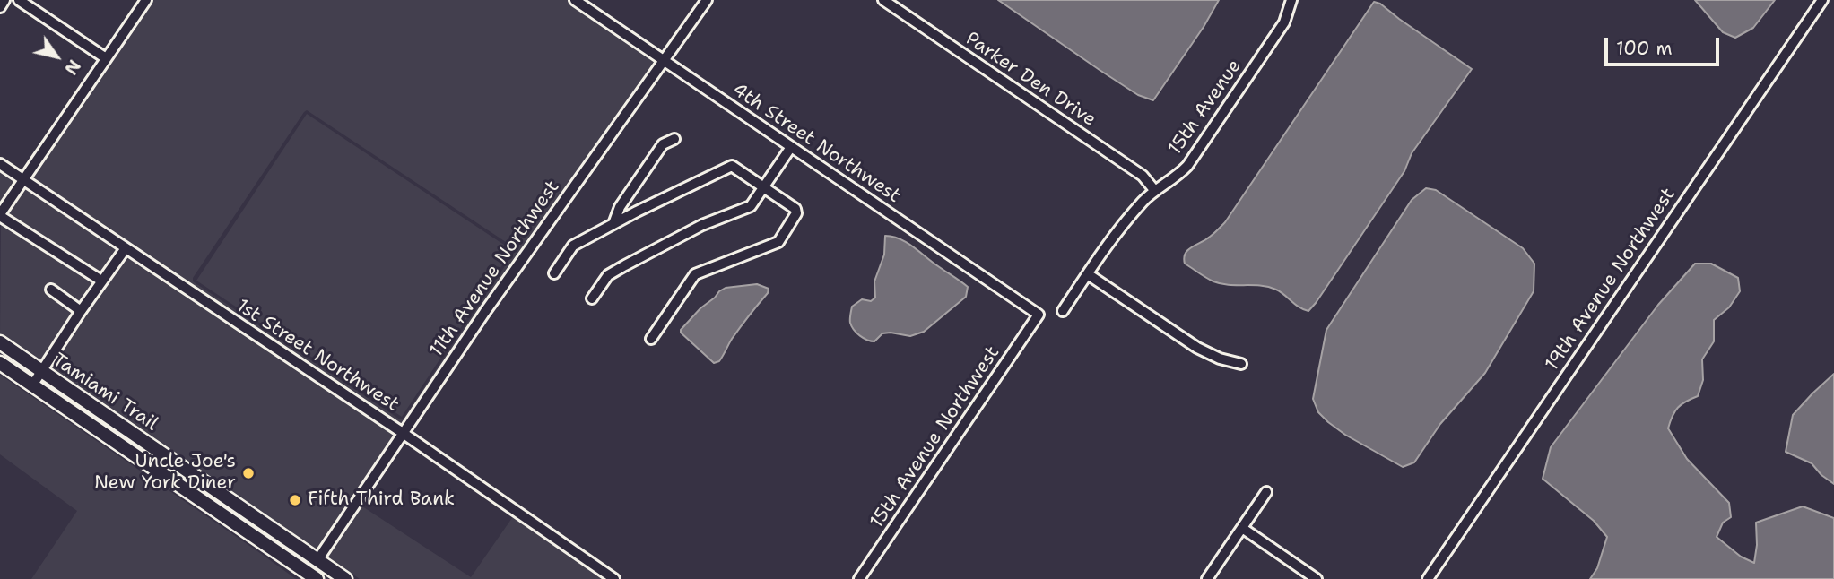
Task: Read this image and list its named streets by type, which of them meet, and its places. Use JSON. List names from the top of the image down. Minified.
{"streets":{"main road":["Tamiami Trail"],"street":["Parker Den Drive","15th Avenue","4th Street Northwest","11th Avenue Northwest","19th Avenue Northwest","1st Street Northwest","15th Avenue Northwest"]},"crossings":[["Parker Den Drive","15th Avenue"],["4th Street Northwest","11th Avenue Northwest"],["4th Street Northwest","15th Avenue Northwest"],["11th Avenue Northwest","1st Street Northwest"],["11th Avenue Northwest","Tamiami Trail"]],"places":["Uncle Joe's New York Diner","Fifth Third Bank"],"scale_bar":"100 m","north":"bottom right"}
